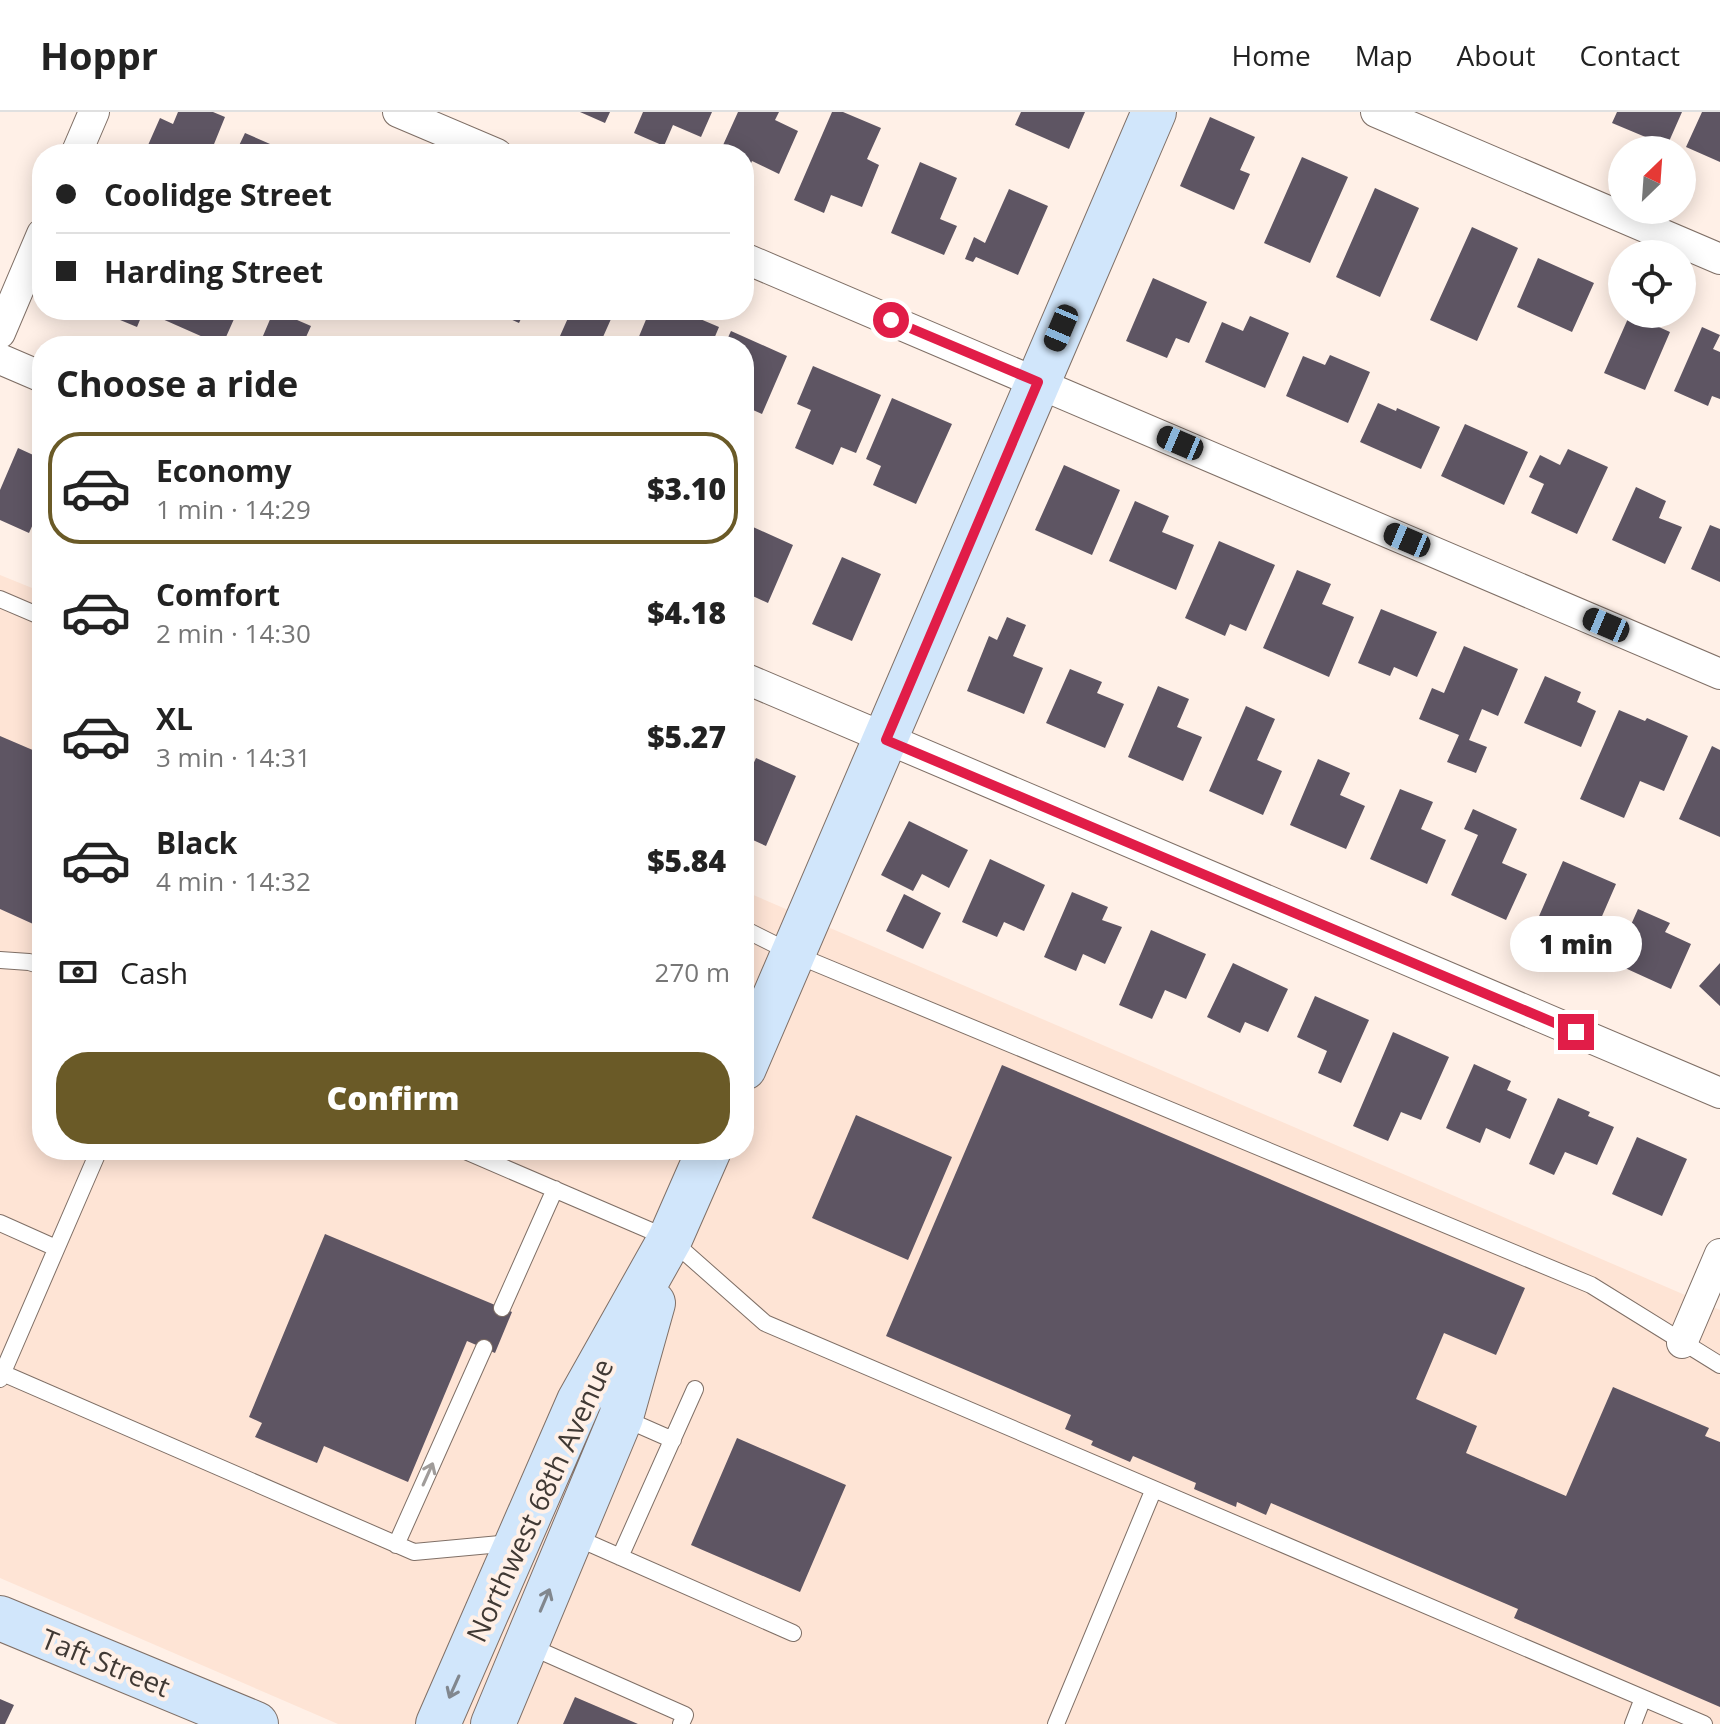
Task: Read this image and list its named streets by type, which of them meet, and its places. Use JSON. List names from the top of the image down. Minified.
{"streets":{"street":["Northwest 68th Avenue","Taft Street"]},"north":"top right","page":{"header":"Hoppr","nav":["Home","Map","About","Contact"],"banner":["Coolidge Street","Harding Street"],"heading":"Choose a ride","list":[{"name":"Economy","note":"1 min · 14:29","value":"$3.10"},{"name":"Comfort","note":"2 min · 14:30","value":"$4.18"},{"name":"XL","note":"3 min · 14:31","value":"$5.27"},{"name":"Black","note":"4 min · 14:32","value":"$5.84"}],"bubble":"1 min","pay":["Cash","270 m"],"buttons":"Confirm"}}
